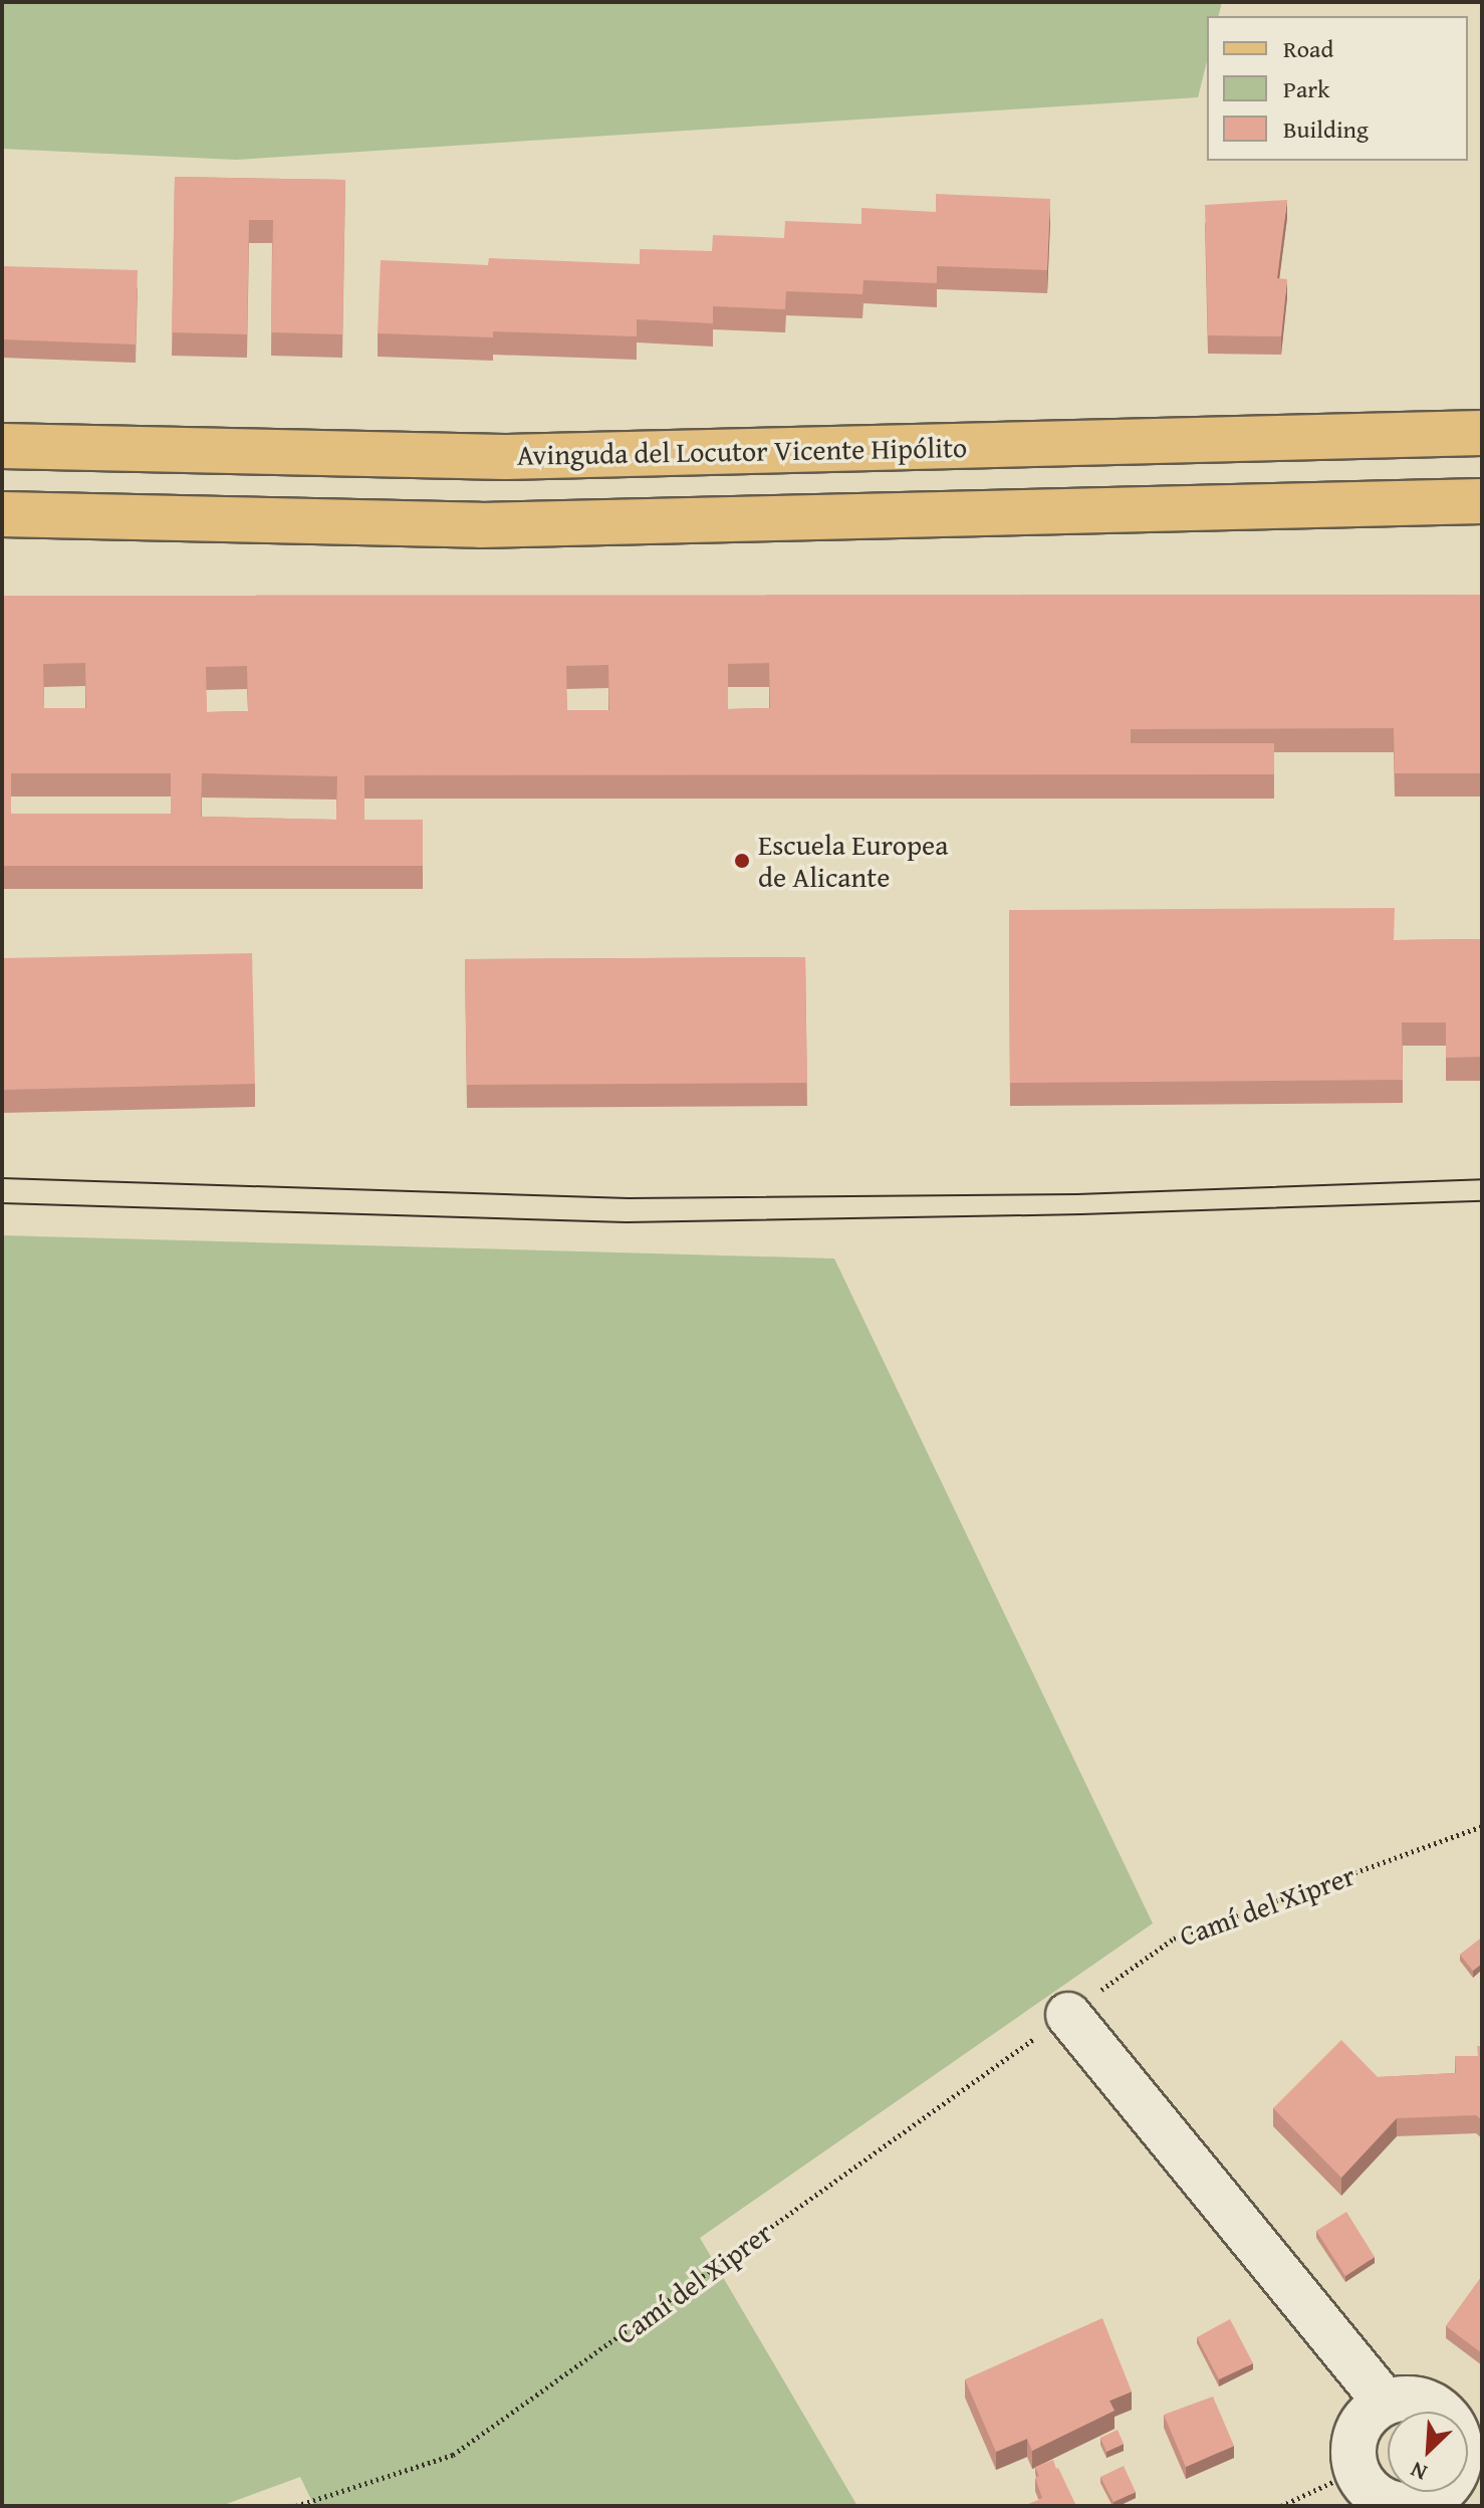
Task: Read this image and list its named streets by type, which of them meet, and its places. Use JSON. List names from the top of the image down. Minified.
{"streets":{"main road":["Avinguda del Locutor Vicente Hipólito"],"path":["Camí del Xiprer"]},"places":["Escuela Europea de Alicante"],"legend":["Road","Park","Building"],"north":"bottom left"}
